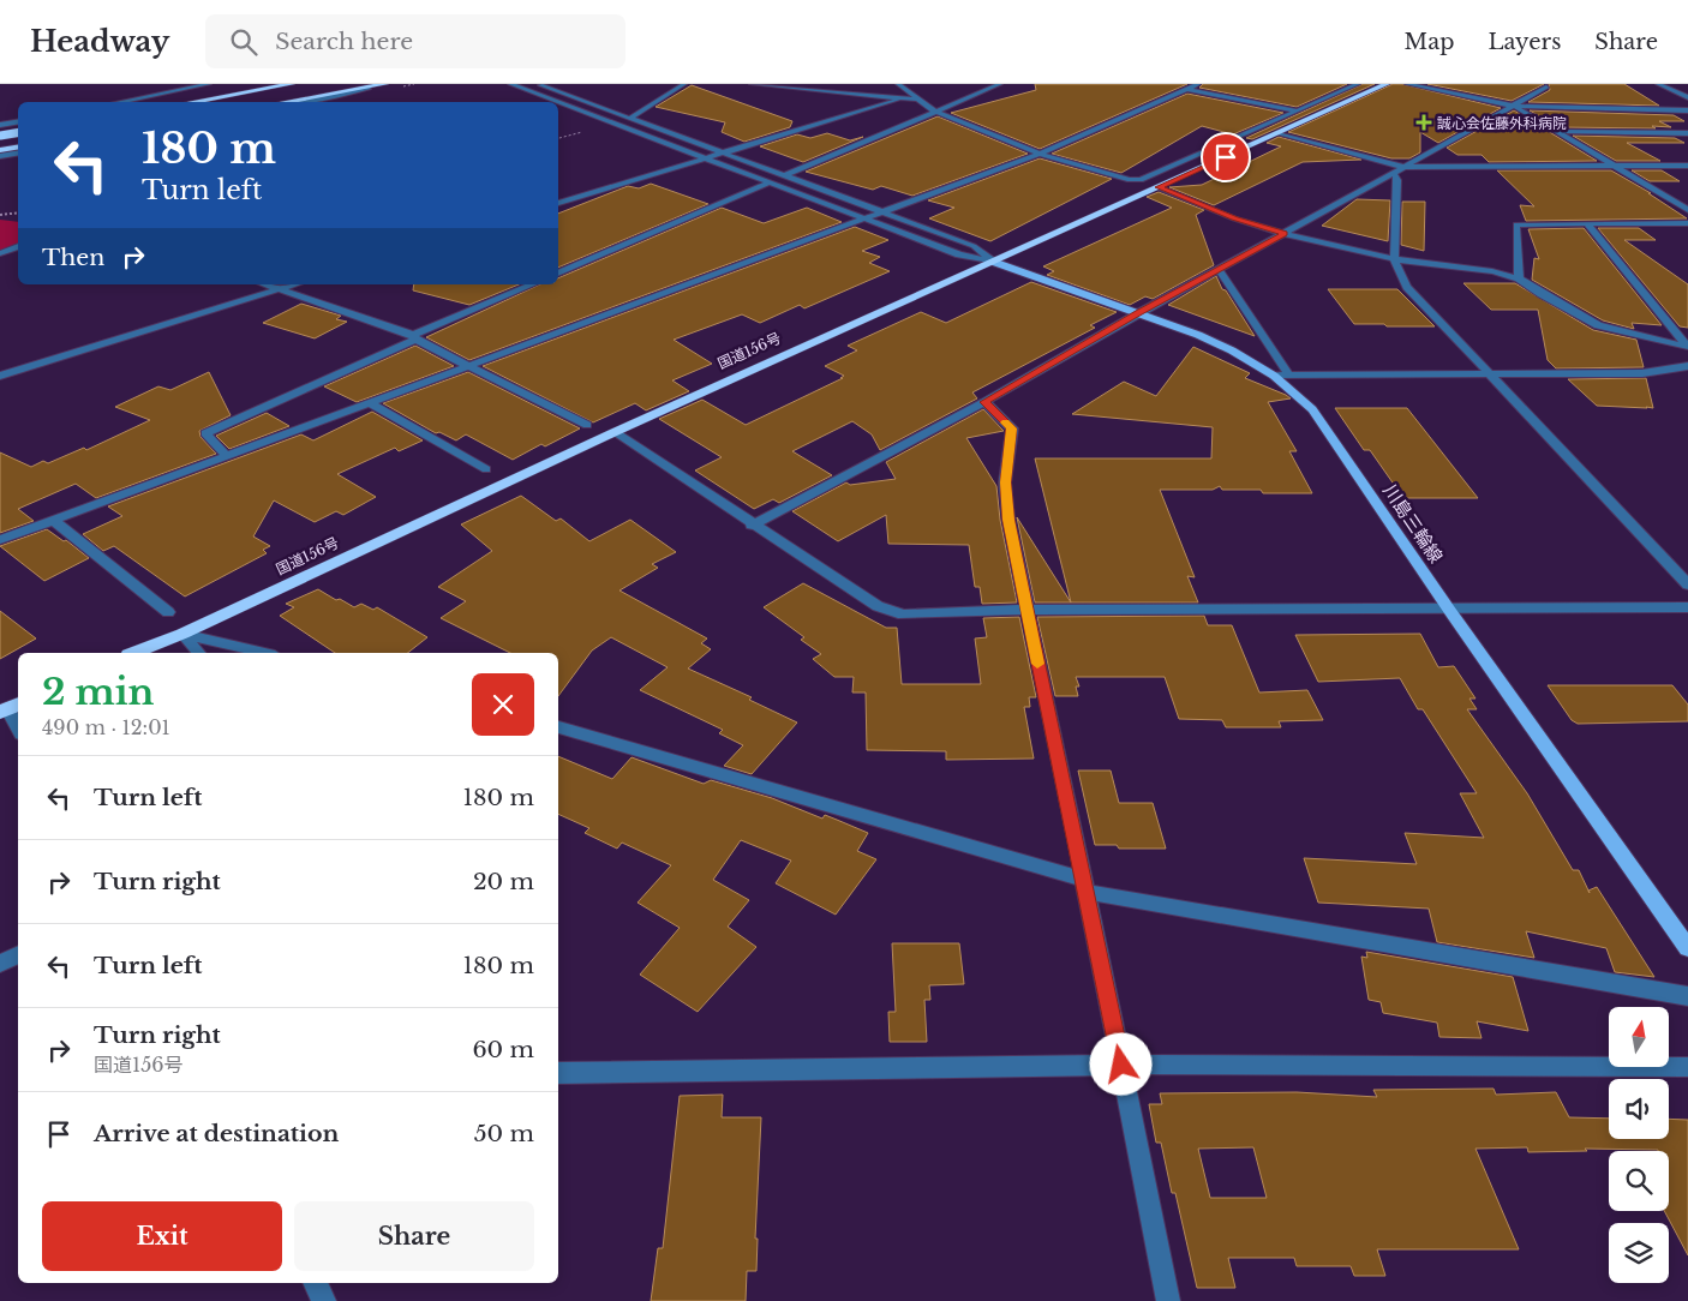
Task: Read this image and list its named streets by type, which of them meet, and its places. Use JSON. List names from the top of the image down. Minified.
{"streets":{"highway":["国道156号"],"main road":["川島三輪線"]},"crossings":[["国道156号","川島三輪線"]],"places":{"health":["誠心会佐藤外科病院"]},"north":"top","page":{"header":"Headway","search":"Search here","nav":["Map","Layers","Share"],"turn":["180 m","Turn left"],"then":"Then","heading":["2 min","490 m · 12:01"],"list":[{"name":"Turn left","value":"180 m"},{"name":"Turn right","value":"20 m"},{"name":"Turn left","value":"180 m"},{"name":"Turn right","note":"国道156号","value":"60 m"},{"name":"Arrive at destination","value":"50 m"}],"buttons":["Exit","Share"]}}
